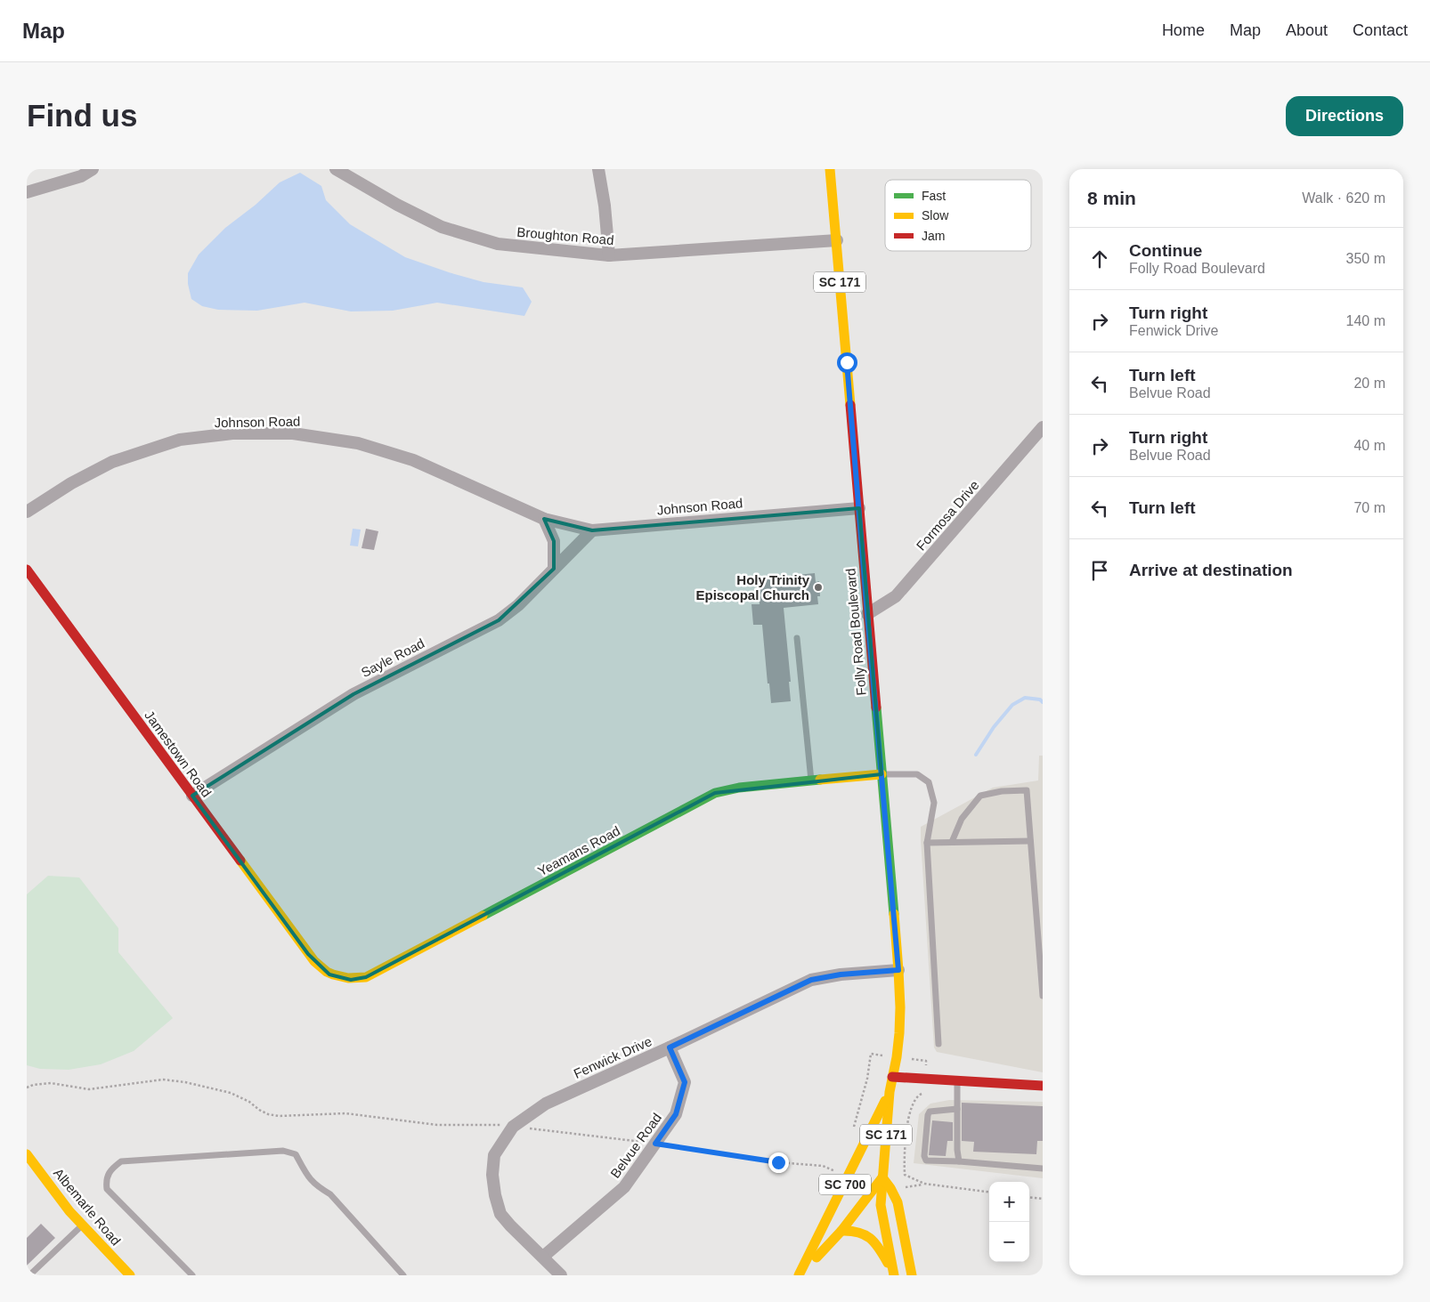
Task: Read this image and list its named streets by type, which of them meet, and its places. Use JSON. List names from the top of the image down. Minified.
{"streets":{"main road":["SC 171","Folly Road Boulevard","Jamestown Road","Yeamans Road","SC 700","Albemarle Road"],"street":["Broughton Road","Johnson Road","Formosa Drive","Sayle Road","Fenwick Drive","Belvue Road"]},"crossings":[["Broughton Road","Folly Road Boulevard"],["Johnson Road","Folly Road Boulevard"],["Johnson Road","Sayle Road"],["Formosa Drive","Folly Road Boulevard"],["Folly Road Boulevard","Yeamans Road"],["Folly Road Boulevard","Fenwick Drive"],["Sayle Road","Jamestown Road"],["Jamestown Road","Yeamans Road"],["Fenwick Drive","Belvue Road"]],"places":["Holy Trinity Episcopal Church"],"legend":["Fast","Slow","Jam"],"page":{"header":"Map","nav":["Home","Map","About","Contact"],"buttons":"Directions","title":"Find us","heading":["8 min","Walk · 620 m"],"list":[["Continue","Folly Road Boulevard","350 m"],["Turn right","Fenwick Drive","140 m"],["Turn left","Belvue Road","20 m"],["Turn right","Belvue Road","40 m"],["Turn left","70 m"],"Arrive at destination"],"map_buttons":["+","−"]}}
